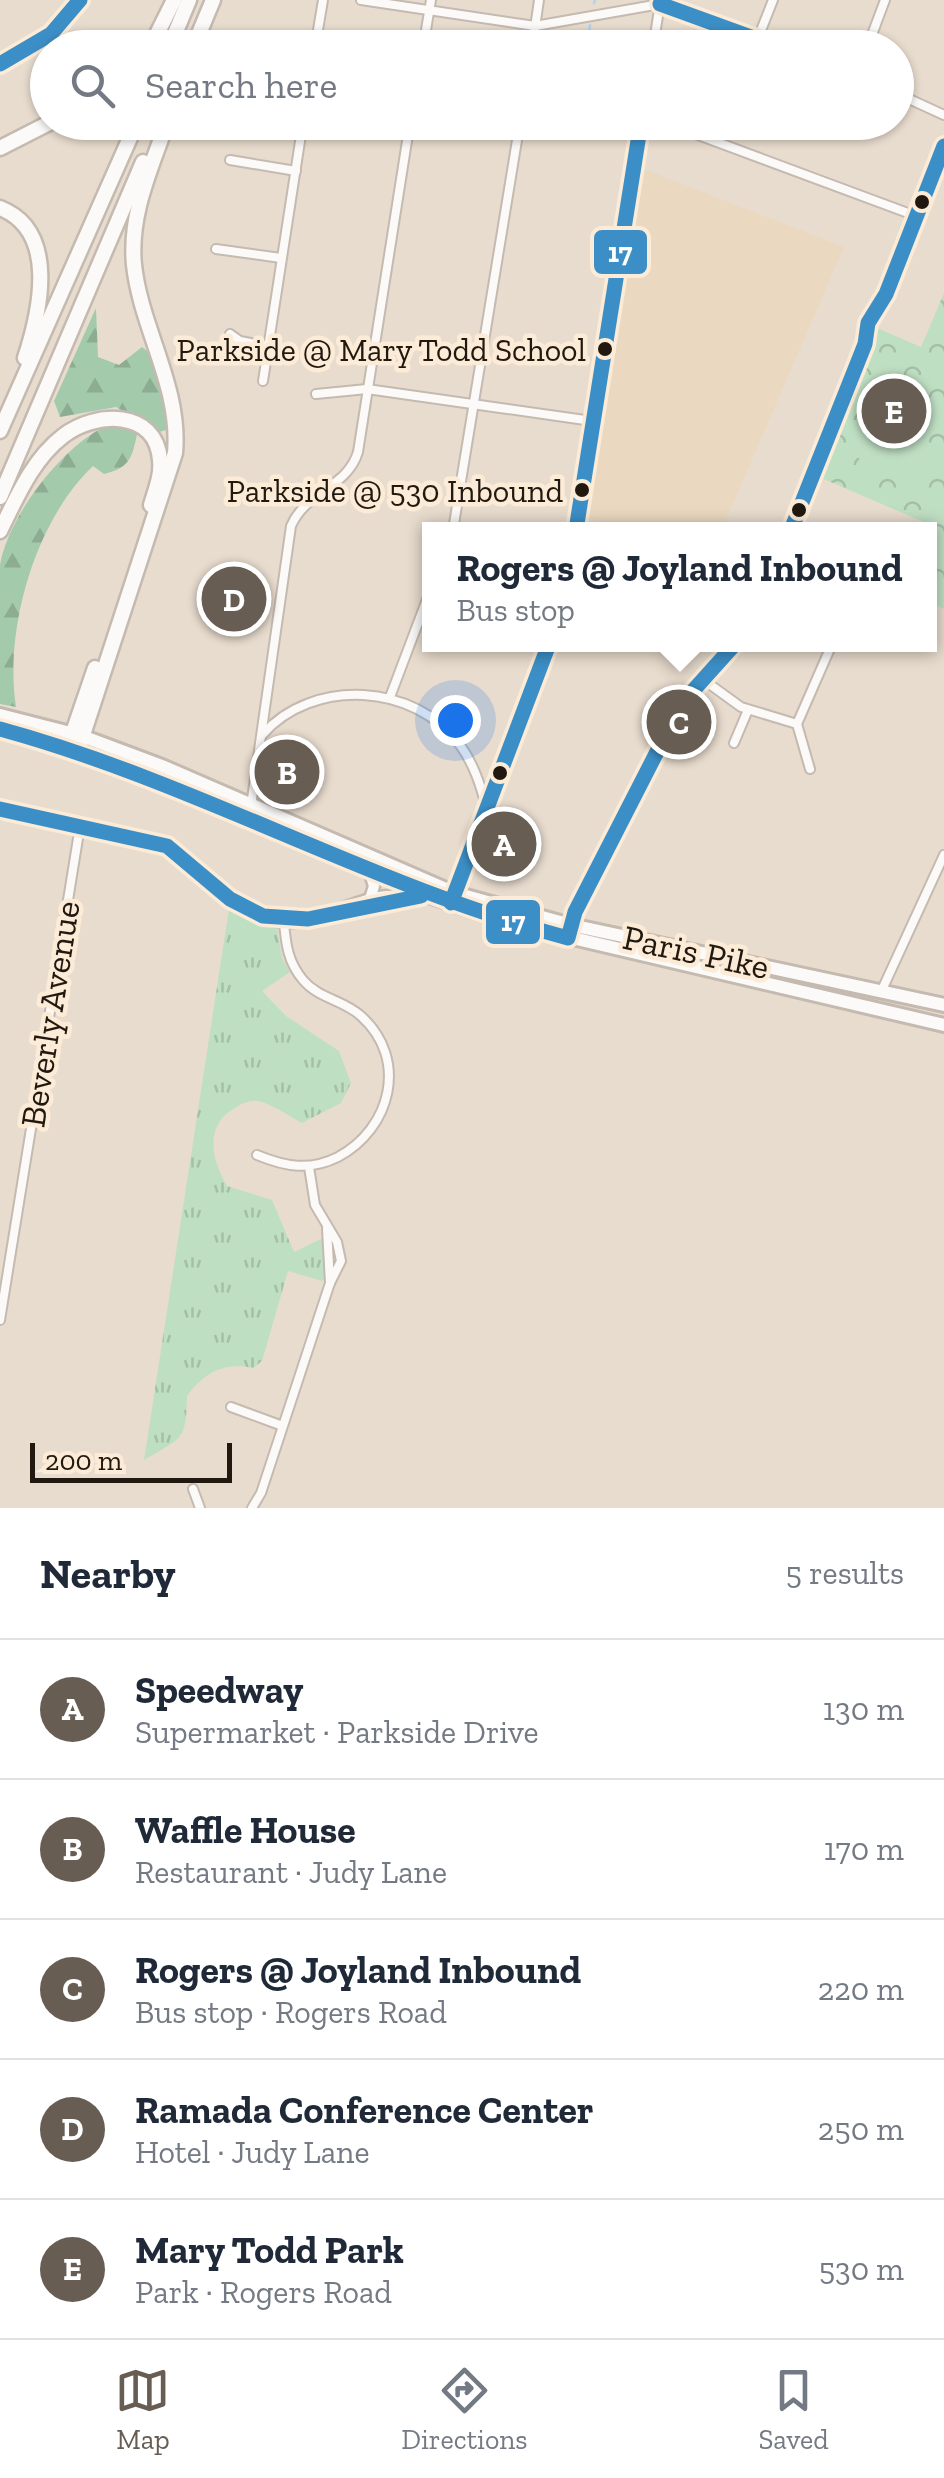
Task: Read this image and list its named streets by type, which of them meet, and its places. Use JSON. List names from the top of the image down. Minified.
{"streets":{"highway":["Paris Pike"],"street":["Beverly Avenue"]},"places":["Parkside @ Mary Todd School","Parkside @ 530 Inbound"],"lines":["transit line 17"],"scale_bar":"200 m","page":{"search":"Search here","pins":["E","D","C","B","A"],"popup":["Rogers @ Joyland Inbound","Bus stop"],"scale":"200 m","heading":["Nearby","5 results"],"list":[{"mark":"A","name":"Speedway","note":"Supermarket · Parkside Drive","value":"130 m"},{"mark":"B","name":"Waffle House","note":"Restaurant · Judy Lane","value":"170 m"},{"mark":"C","name":"Rogers @ Joyland Inbound","note":"Bus stop · Rogers Road","value":"220 m"},{"mark":"D","name":"Ramada Conference Center","note":"Hotel · Judy Lane","value":"250 m"},{"mark":"E","name":"Mary Todd Park","note":"Park · Rogers Road","value":"530 m"}],"nav":["Map","Directions","Saved"]}}
